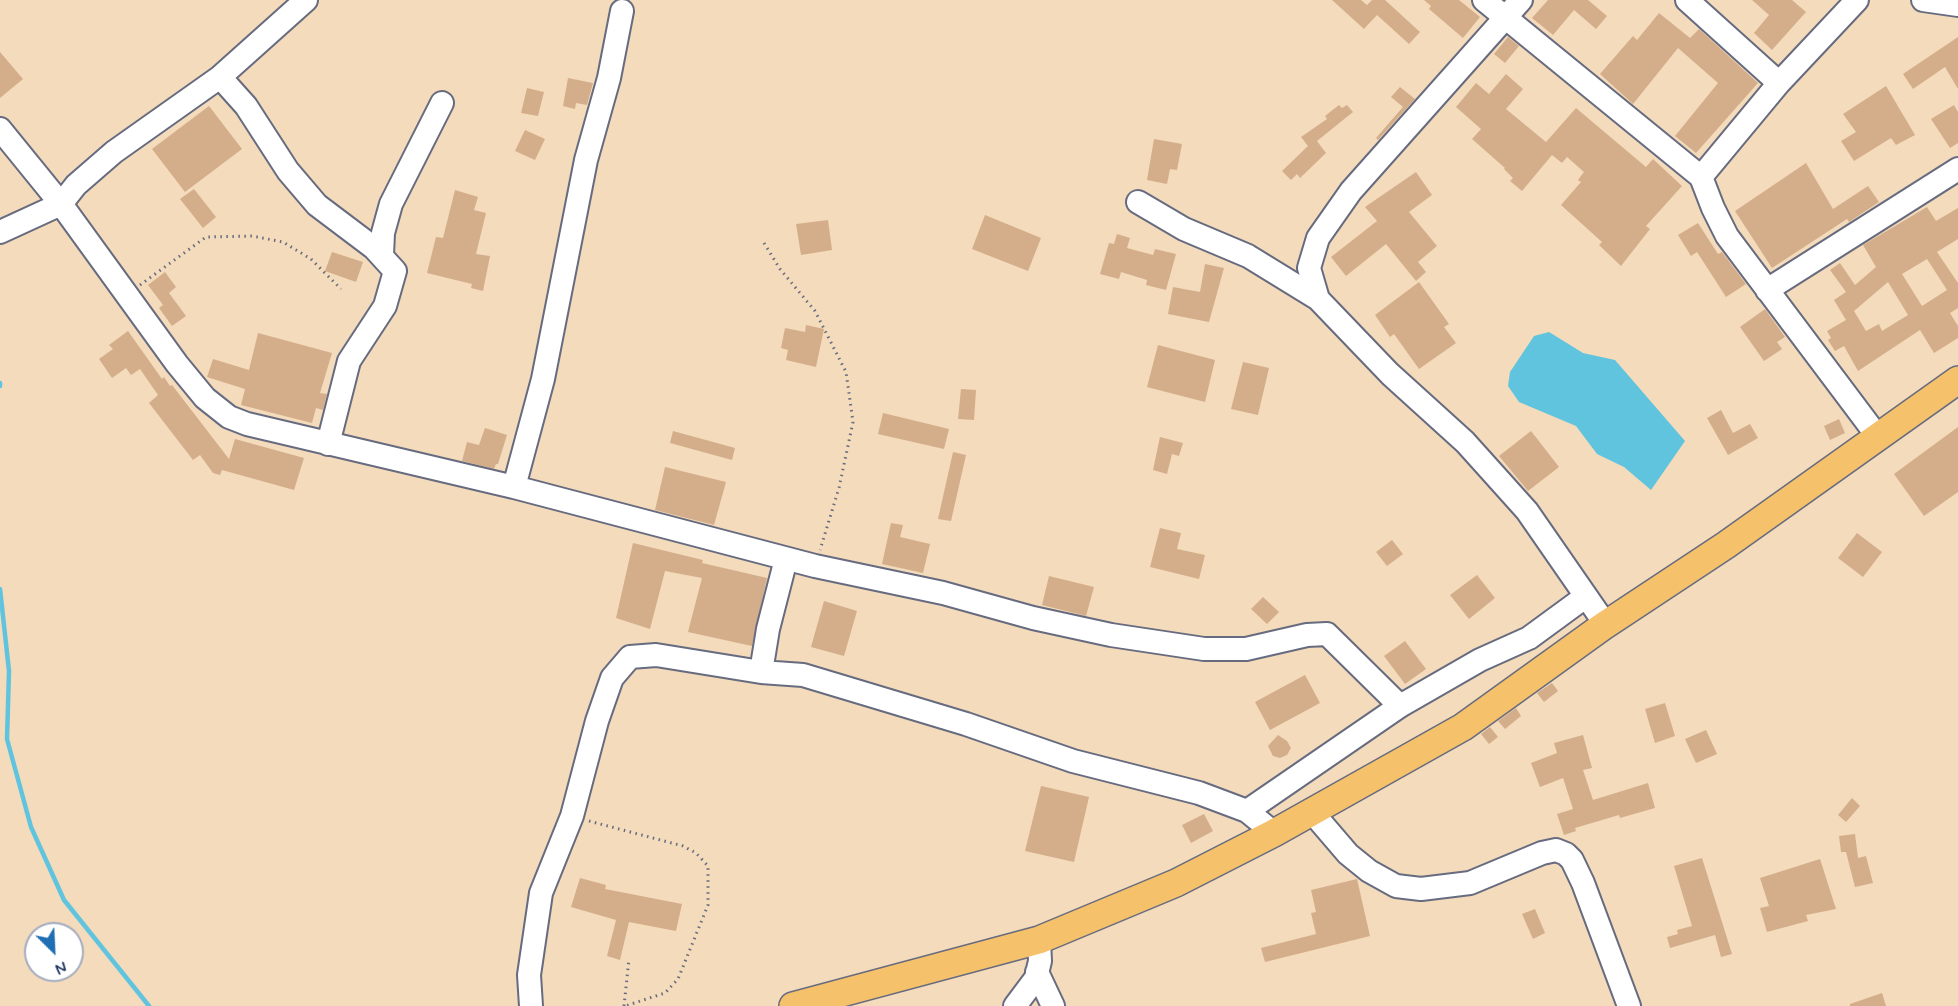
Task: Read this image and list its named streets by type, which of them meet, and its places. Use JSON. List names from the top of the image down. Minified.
{"north":"bottom right"}
